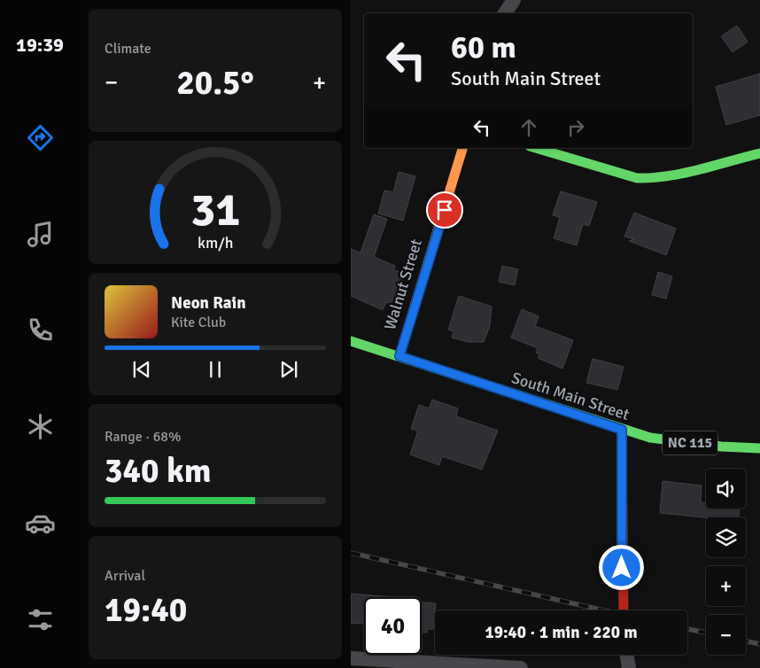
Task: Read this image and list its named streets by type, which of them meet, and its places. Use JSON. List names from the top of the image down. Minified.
{"streets":{"street":["Walnut Street","South Main Street","NC 115"]},"crossings":[["Walnut Street","South Main Street"]],"page":{"tabs":"19:39","tile":["Climate",["Range · 68%","340 km"],["Arrival","19:40"]],"turn":["60 m","South Main Street"],"heat":["−","20.5°","+"],"song":["Neon Rain","Kite Club"],"map_buttons":["+","−"],"limit":"40","trip":"19:40 · 1 min · 220 m","gauge":["31","km/h"]}}
